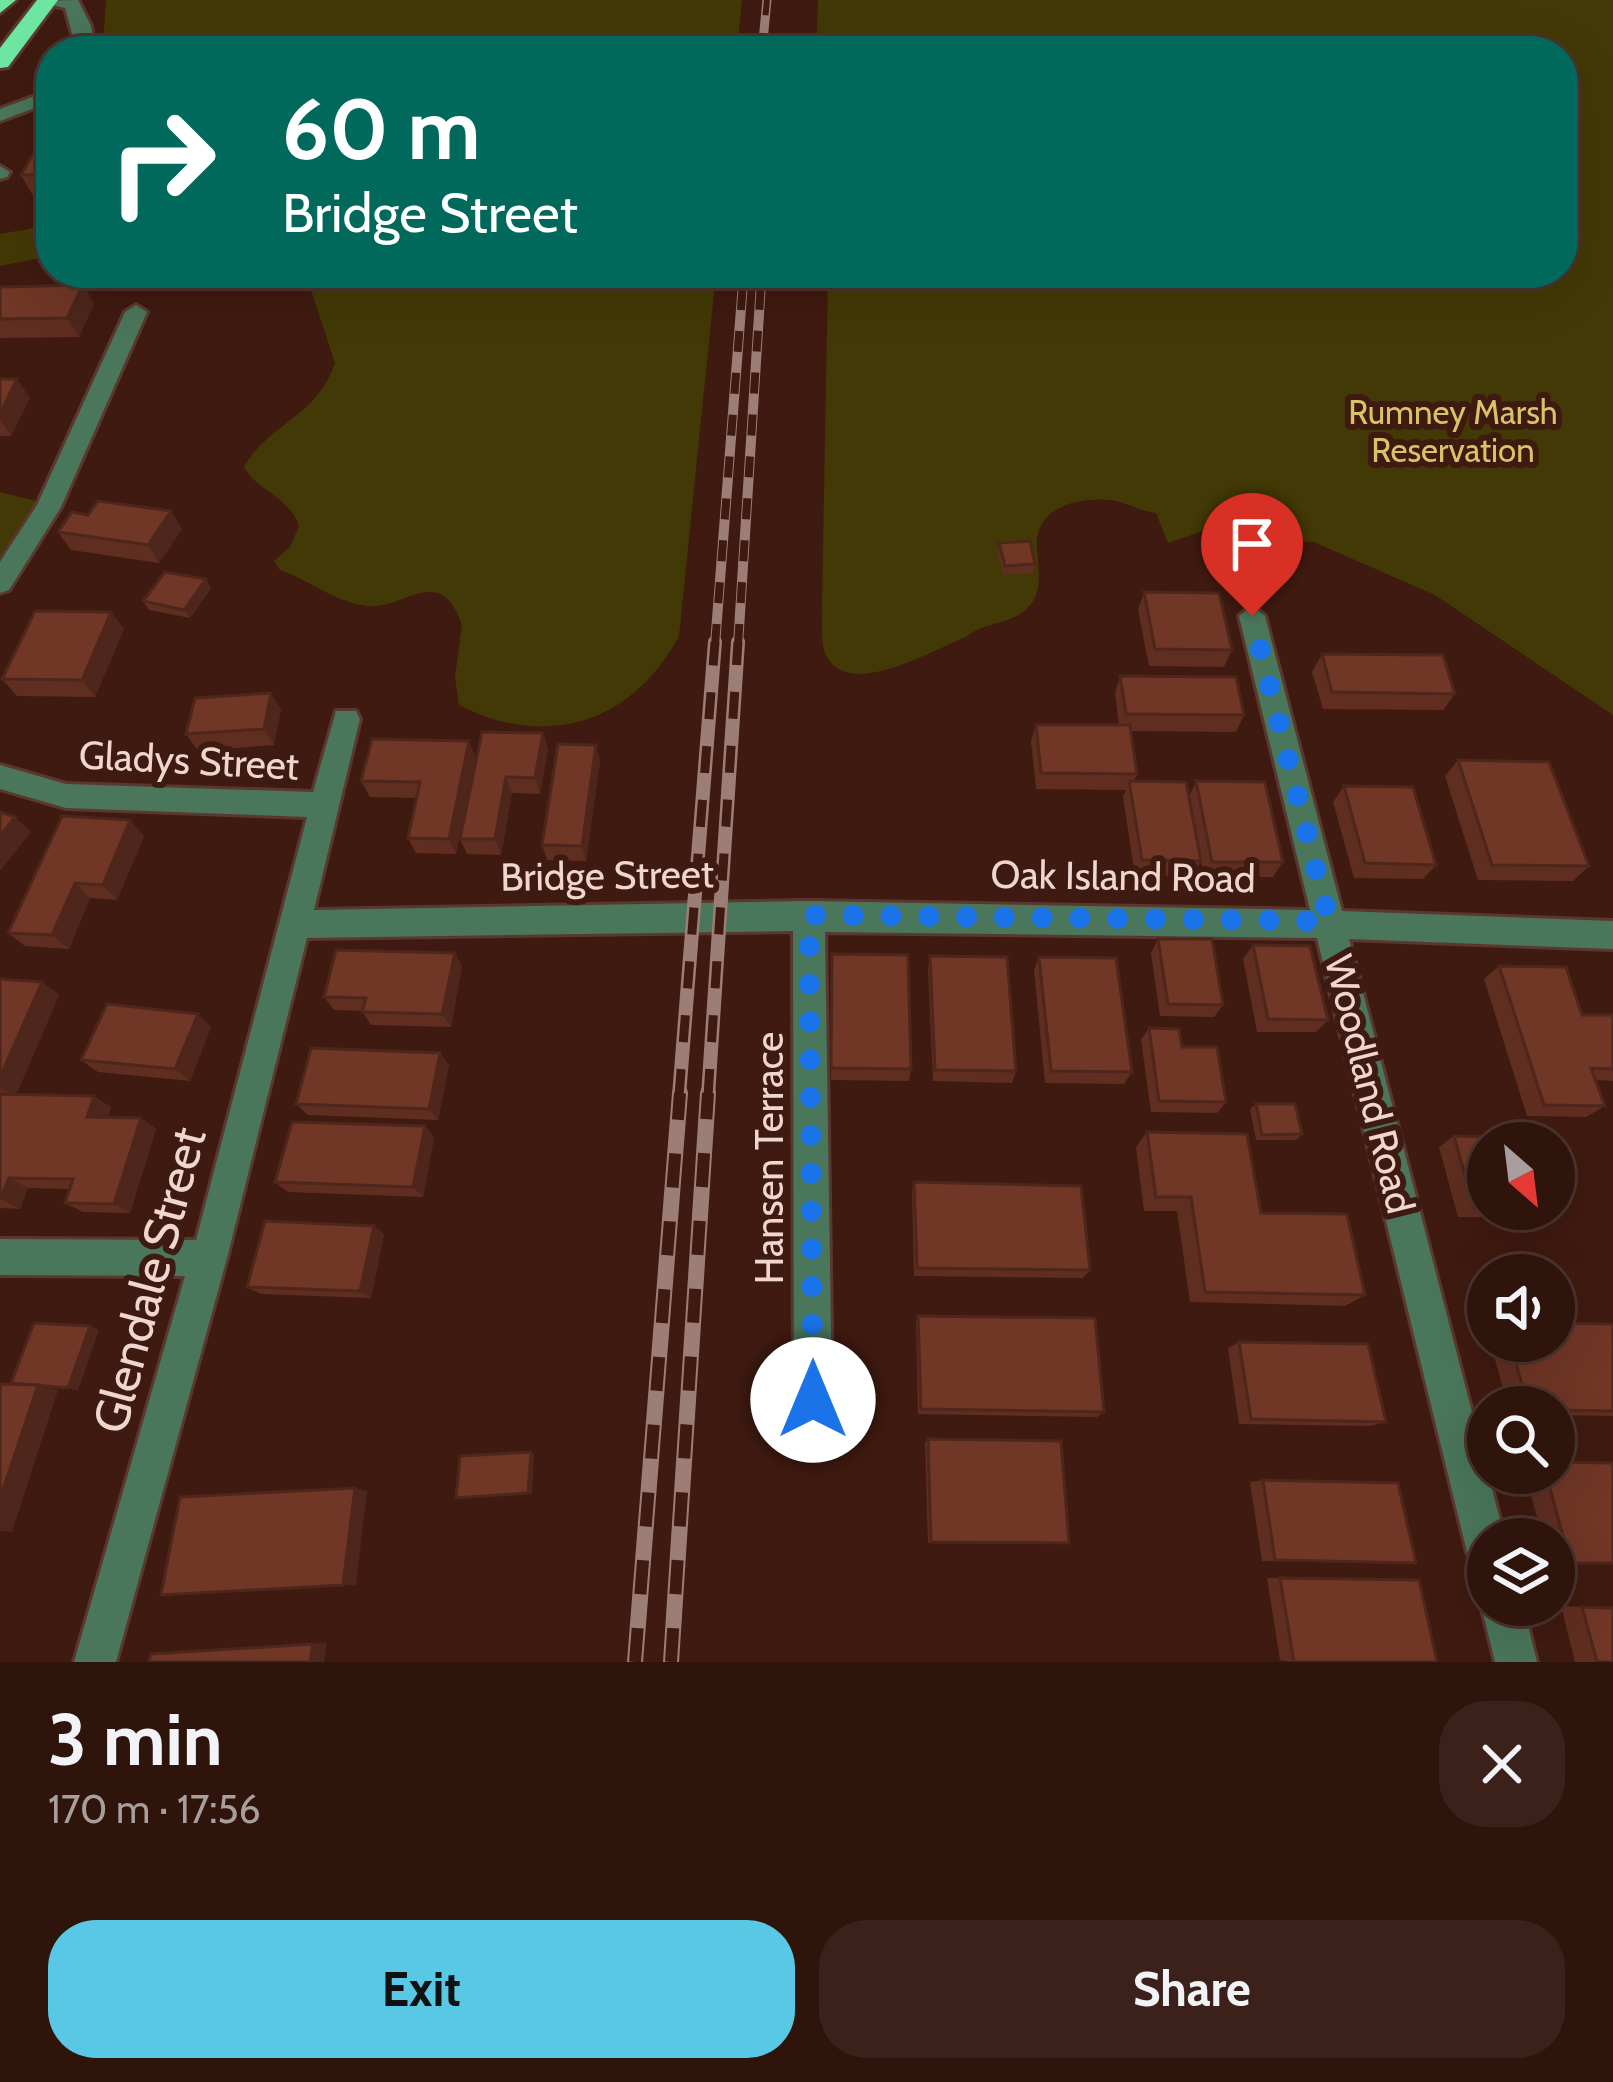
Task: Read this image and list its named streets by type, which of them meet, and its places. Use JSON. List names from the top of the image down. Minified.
{"streets":{"street":["Gladys Street","Bridge Street","Oak Island Road","Woodland Road","Hansen Terrace","Glendale Street"]},"crossings":[["Gladys Street","Bridge Street"],["Gladys Street","Glendale Street"],["Bridge Street","Oak Island Road"],["Bridge Street","Hansen Terrace"],["Bridge Street","Glendale Street"],["Oak Island Road","Woodland Road"]],"parks":["Rumney Marsh Reservation"],"north":"bottom right","page":{"turn":["60 m","Bridge Street"],"heading":["3 min","170 m · 17:56"],"buttons":["Exit","Share"]}}
